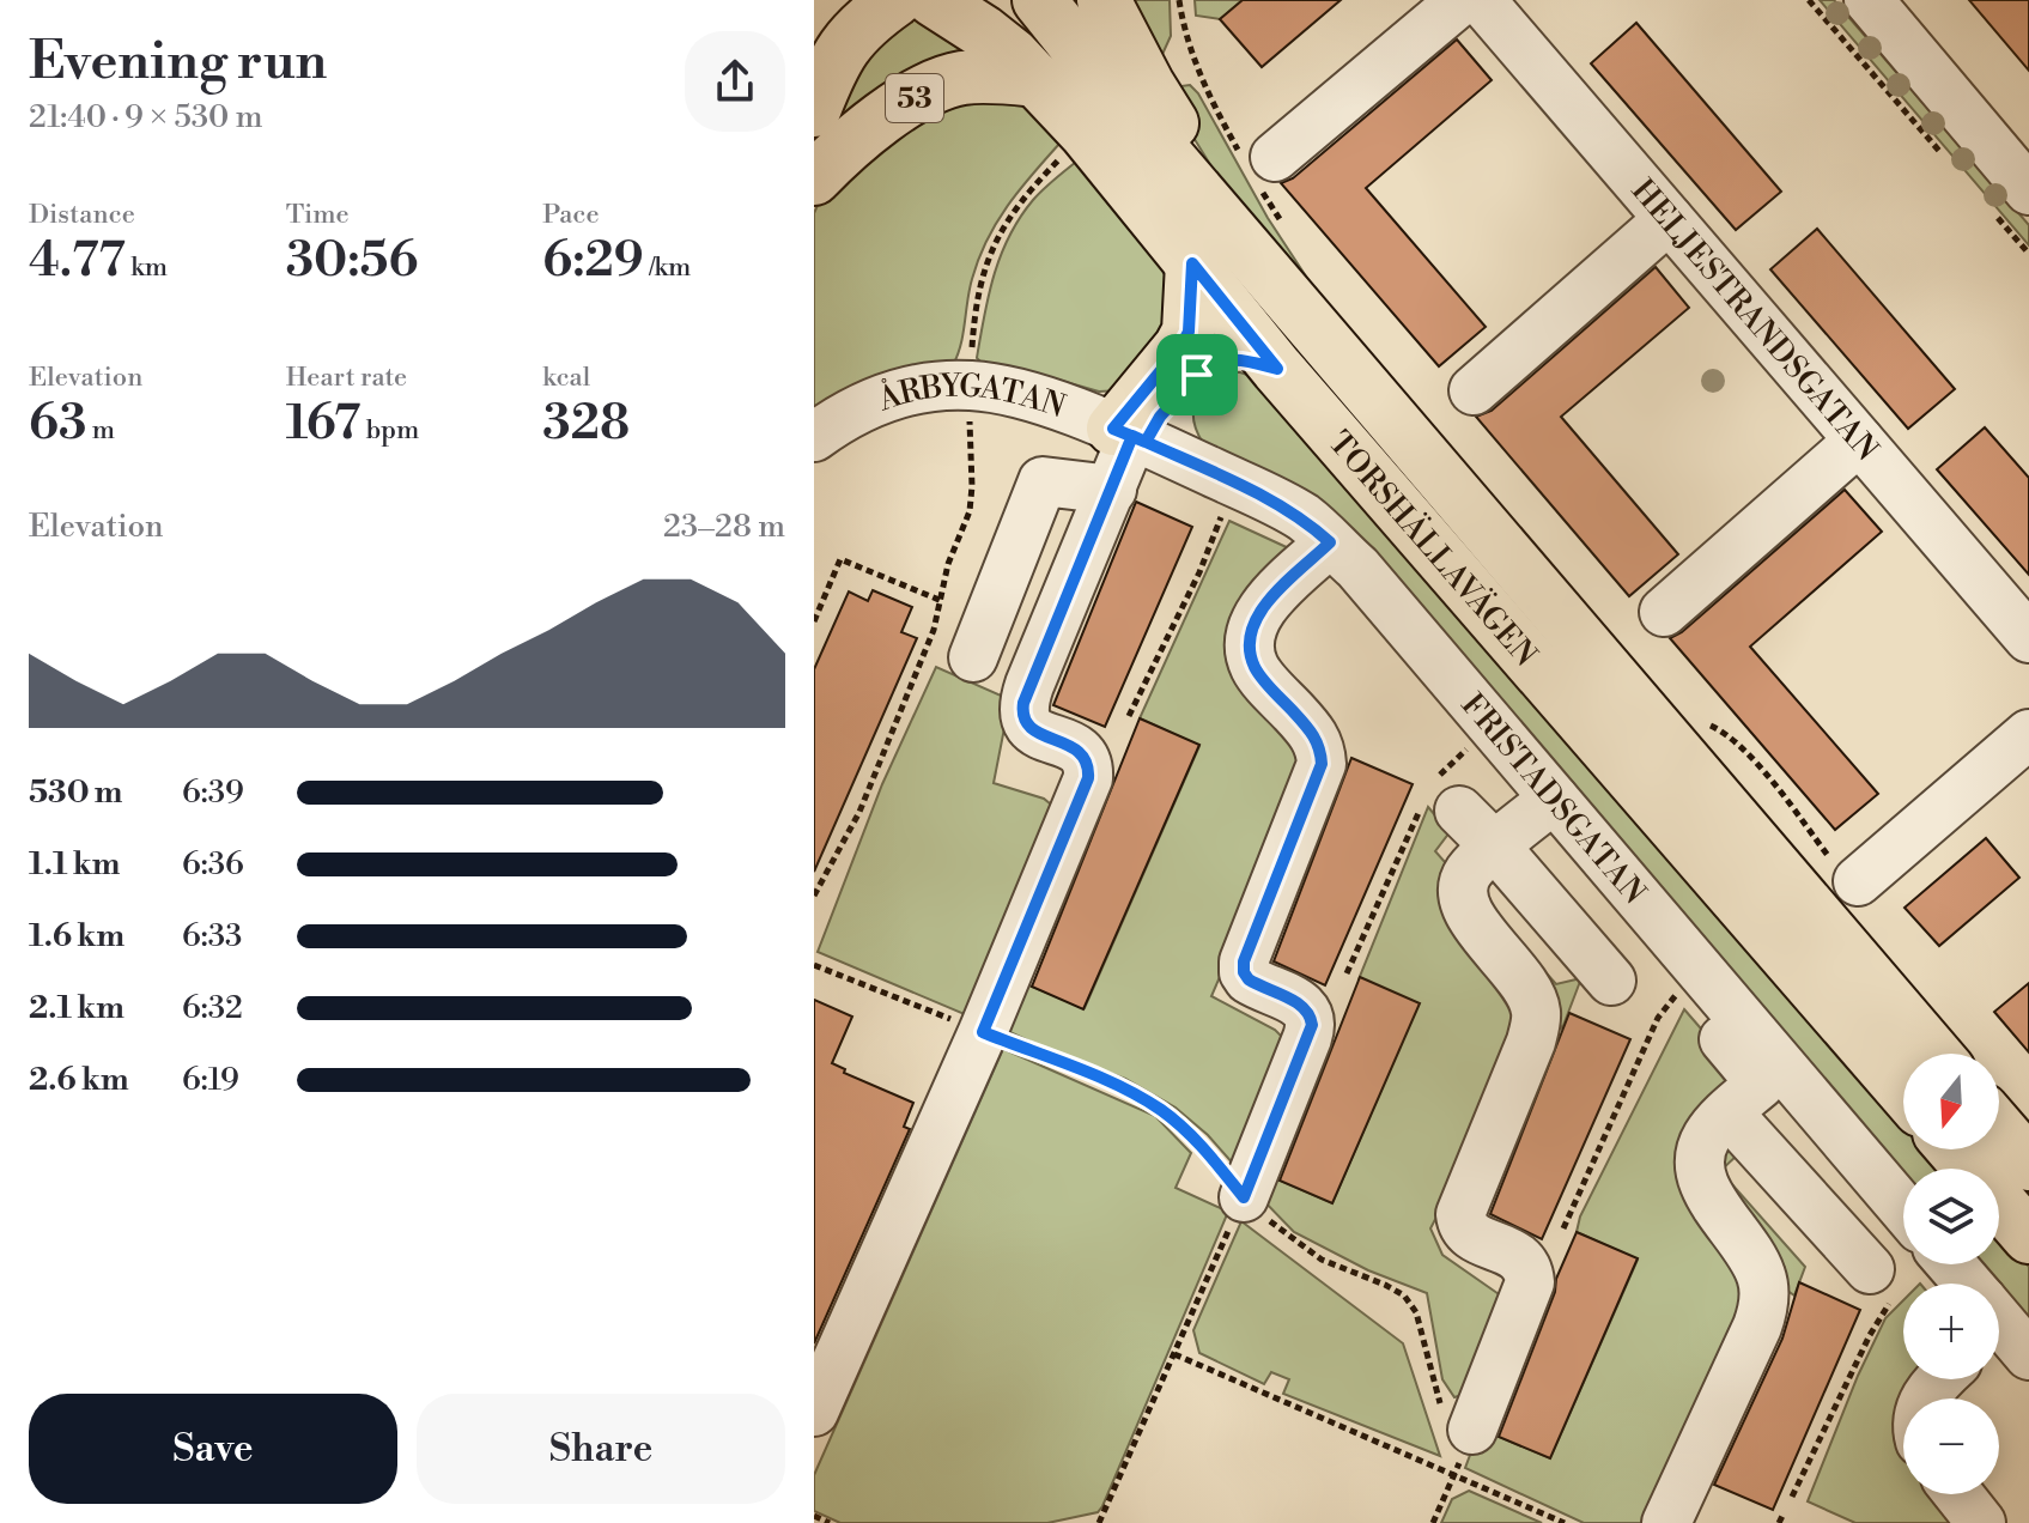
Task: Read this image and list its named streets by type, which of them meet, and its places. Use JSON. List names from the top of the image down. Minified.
{"streets":{"main road":["53","TORSHÄLLAVÄGEN"],"street":["HELJESTRANDSGATAN","ÅRBYGATAN","FRISTADSGATAN"]},"crossings":[["53","TORSHÄLLAVÄGEN"],["ÅRBYGATAN","FRISTADSGATAN"]],"north":"bottom","page":{"heading":["Evening run","21:40 · 9 × 530 m"],"stats":[["Distance","4.77 km"],["Time","30:56"],["Pace","6:29 /km"],["Elevation","63 m"],["Heart rate","167 bpm"],["kcal","328"]],"chart":["Elevation","23–28 m"],"list":[{"name":"530 m","note":"6:39"},{"name":"1.1 km","note":"6:36"},{"name":"1.6 km","note":"6:33"},{"name":"2.1 km","note":"6:32"},{"name":"2.6 km","note":"6:19"}],"map_buttons":["+","−"],"buttons":["Save","Share"]}}
